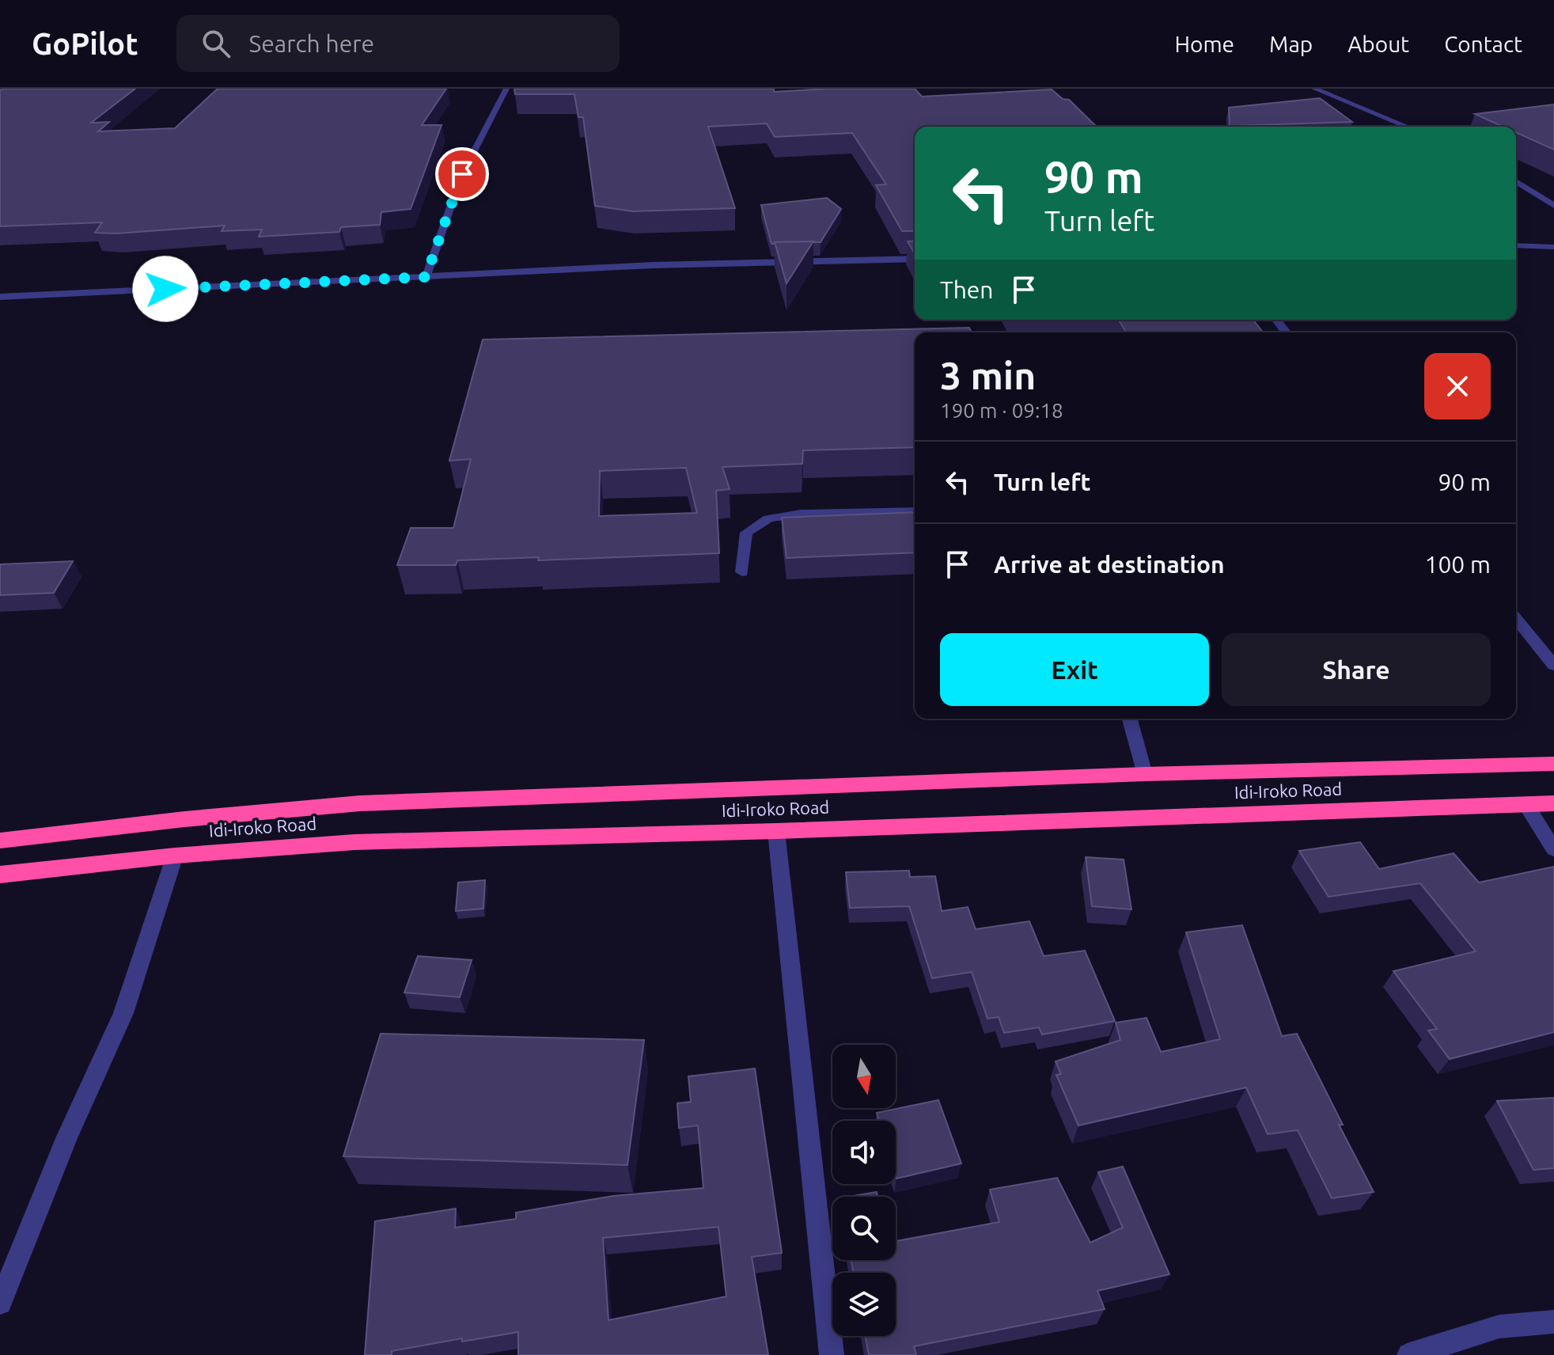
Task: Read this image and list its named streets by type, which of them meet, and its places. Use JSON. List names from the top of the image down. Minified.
{"streets":{"highway":["Idi-Iroko Road"]},"north":"bottom","page":{"header":"GoPilot","search":"Search here","nav":["Home","Map","About","Contact"],"turn":["90 m","Turn left"],"then":"Then","heading":["3 min","190 m · 09:18"],"list":[{"name":"Turn left","value":"90 m"},{"name":"Arrive at destination","value":"100 m"}],"buttons":["Exit","Share"]}}
